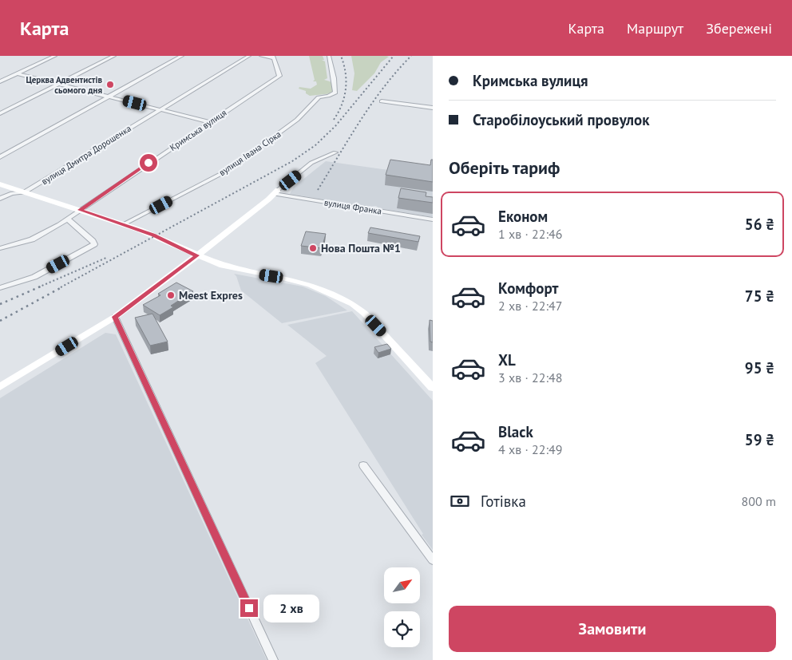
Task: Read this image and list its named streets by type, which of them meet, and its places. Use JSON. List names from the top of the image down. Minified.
{"streets":{"street":["Кримська вулиця","вулиця Івана Сірка","вулиця Дмитра Дорошенка","вулиця Франка"]},"places":["Церква Адвентистів сьомого дня","Нова Пошта №1","Meest Expres"],"north":"top right","page":{"header":"Карта","nav":["Карта","Маршрут","Збережені"],"banner":["Кримська вулиця","Старобілоуський провулок"],"heading":"Оберіть тариф","list":[{"name":"Економ","note":"1 хв · 22:46","value":"56 ₴"},{"name":"Комфорт","note":"2 хв · 22:47","value":"75 ₴"},{"name":"XL","note":"3 хв · 22:48","value":"95 ₴"},{"name":"Black","note":"4 хв · 22:49","value":"59 ₴"}],"pay":["Готівка","800 m"],"bubble":"2 хв","buttons":"Замовити"}}
